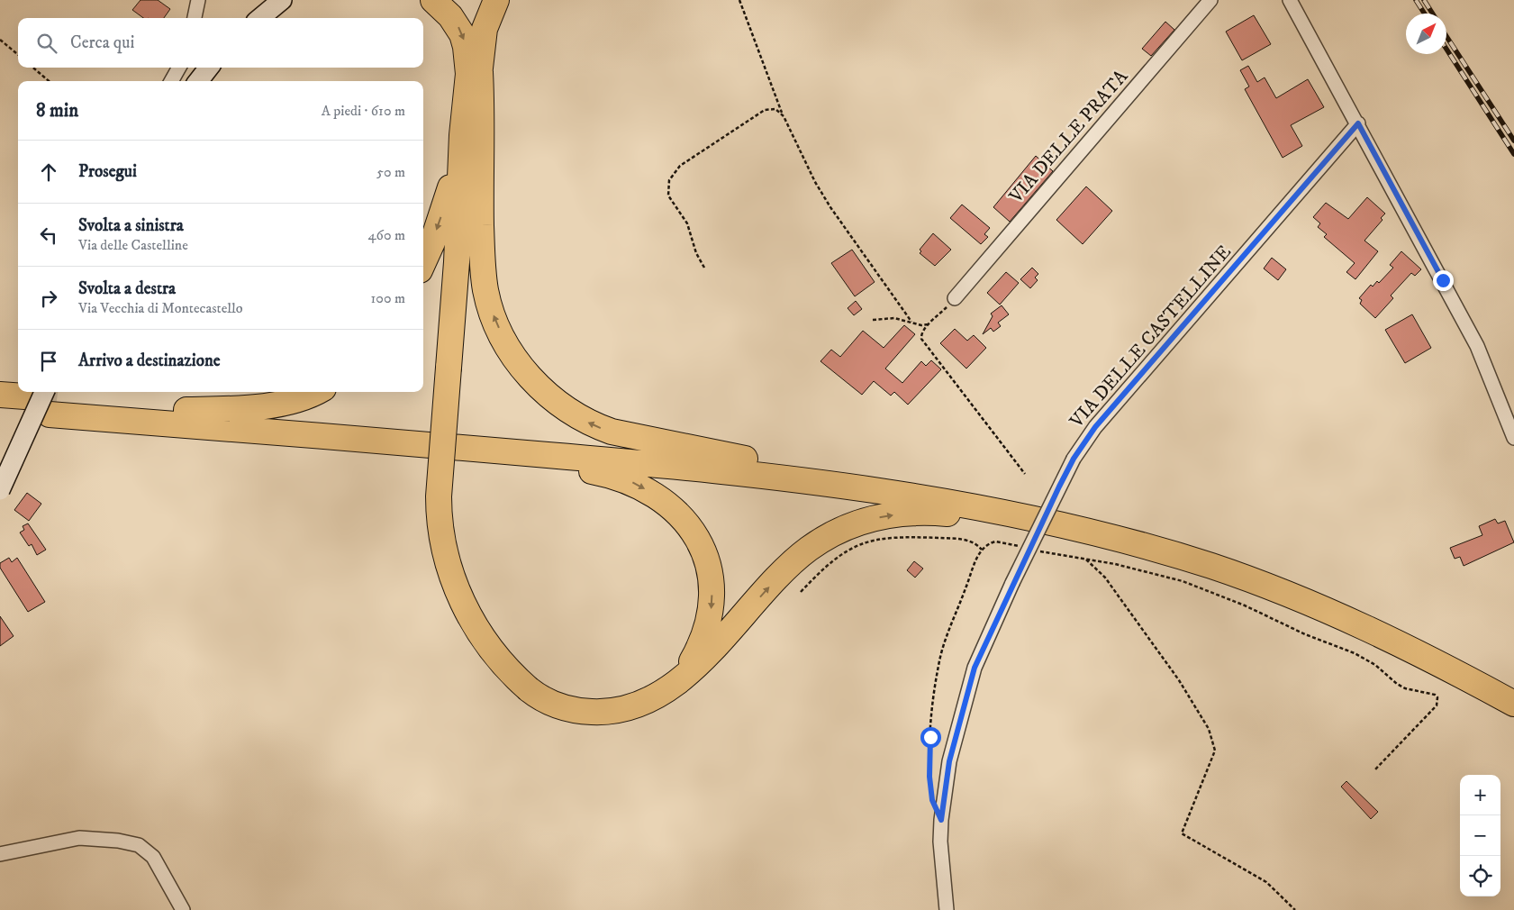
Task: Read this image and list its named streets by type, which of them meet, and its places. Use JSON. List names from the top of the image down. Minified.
{"streets":{"street":["VIA DELLE PRATA","VIA DELLE CASTELLINE"]},"north":"top right","page":{"search":"Cerca qui","heading":["8 min","A piedi · 610 m"],"list":[["Prosegui","50 m"],["Svolta a sinistra","Via delle Castelline","460 m"],["Svolta a destra","Via Vecchia di Montecastello","100 m"],"Arrivo a destinazione"],"map_buttons":["+","−"]}}
